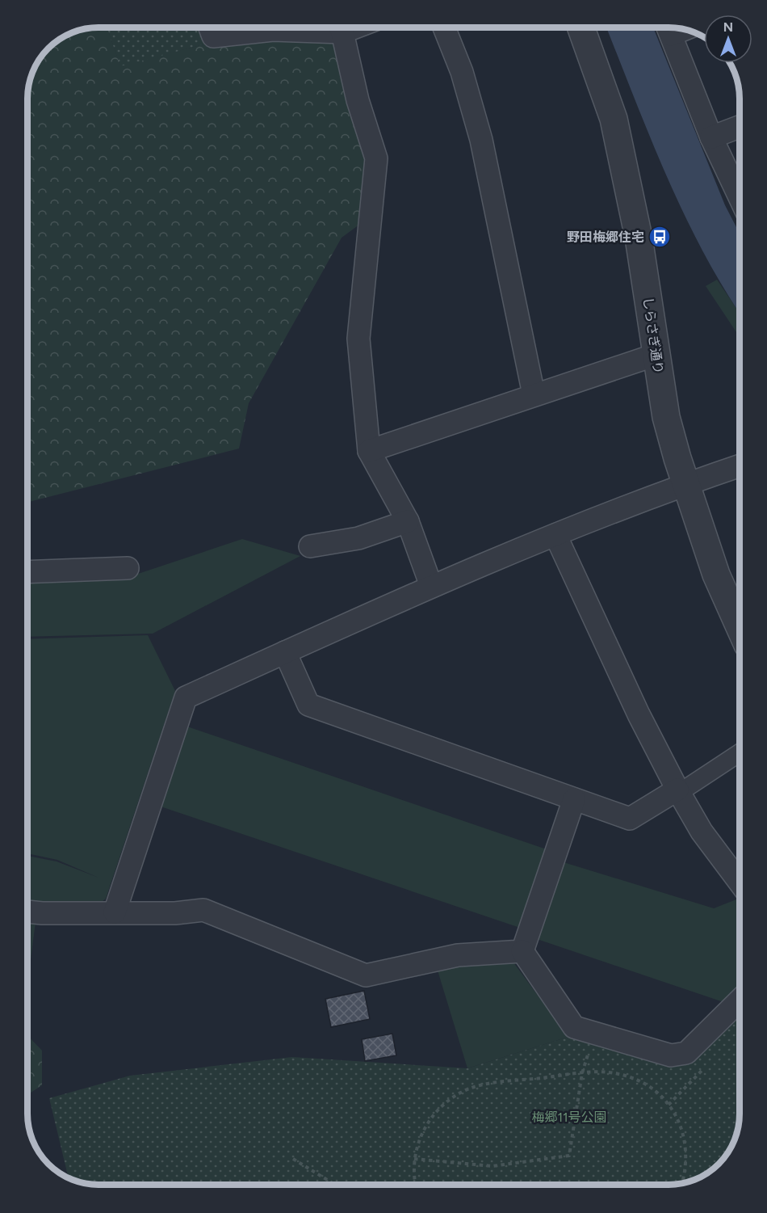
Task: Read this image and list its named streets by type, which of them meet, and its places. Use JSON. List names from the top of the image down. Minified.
{"streets":{"street":["しらさぎ通り"]},"parks":["梅郷11号公園"],"places":{"bus stop":["野田梅郷住宅"]},"north":"top"}
